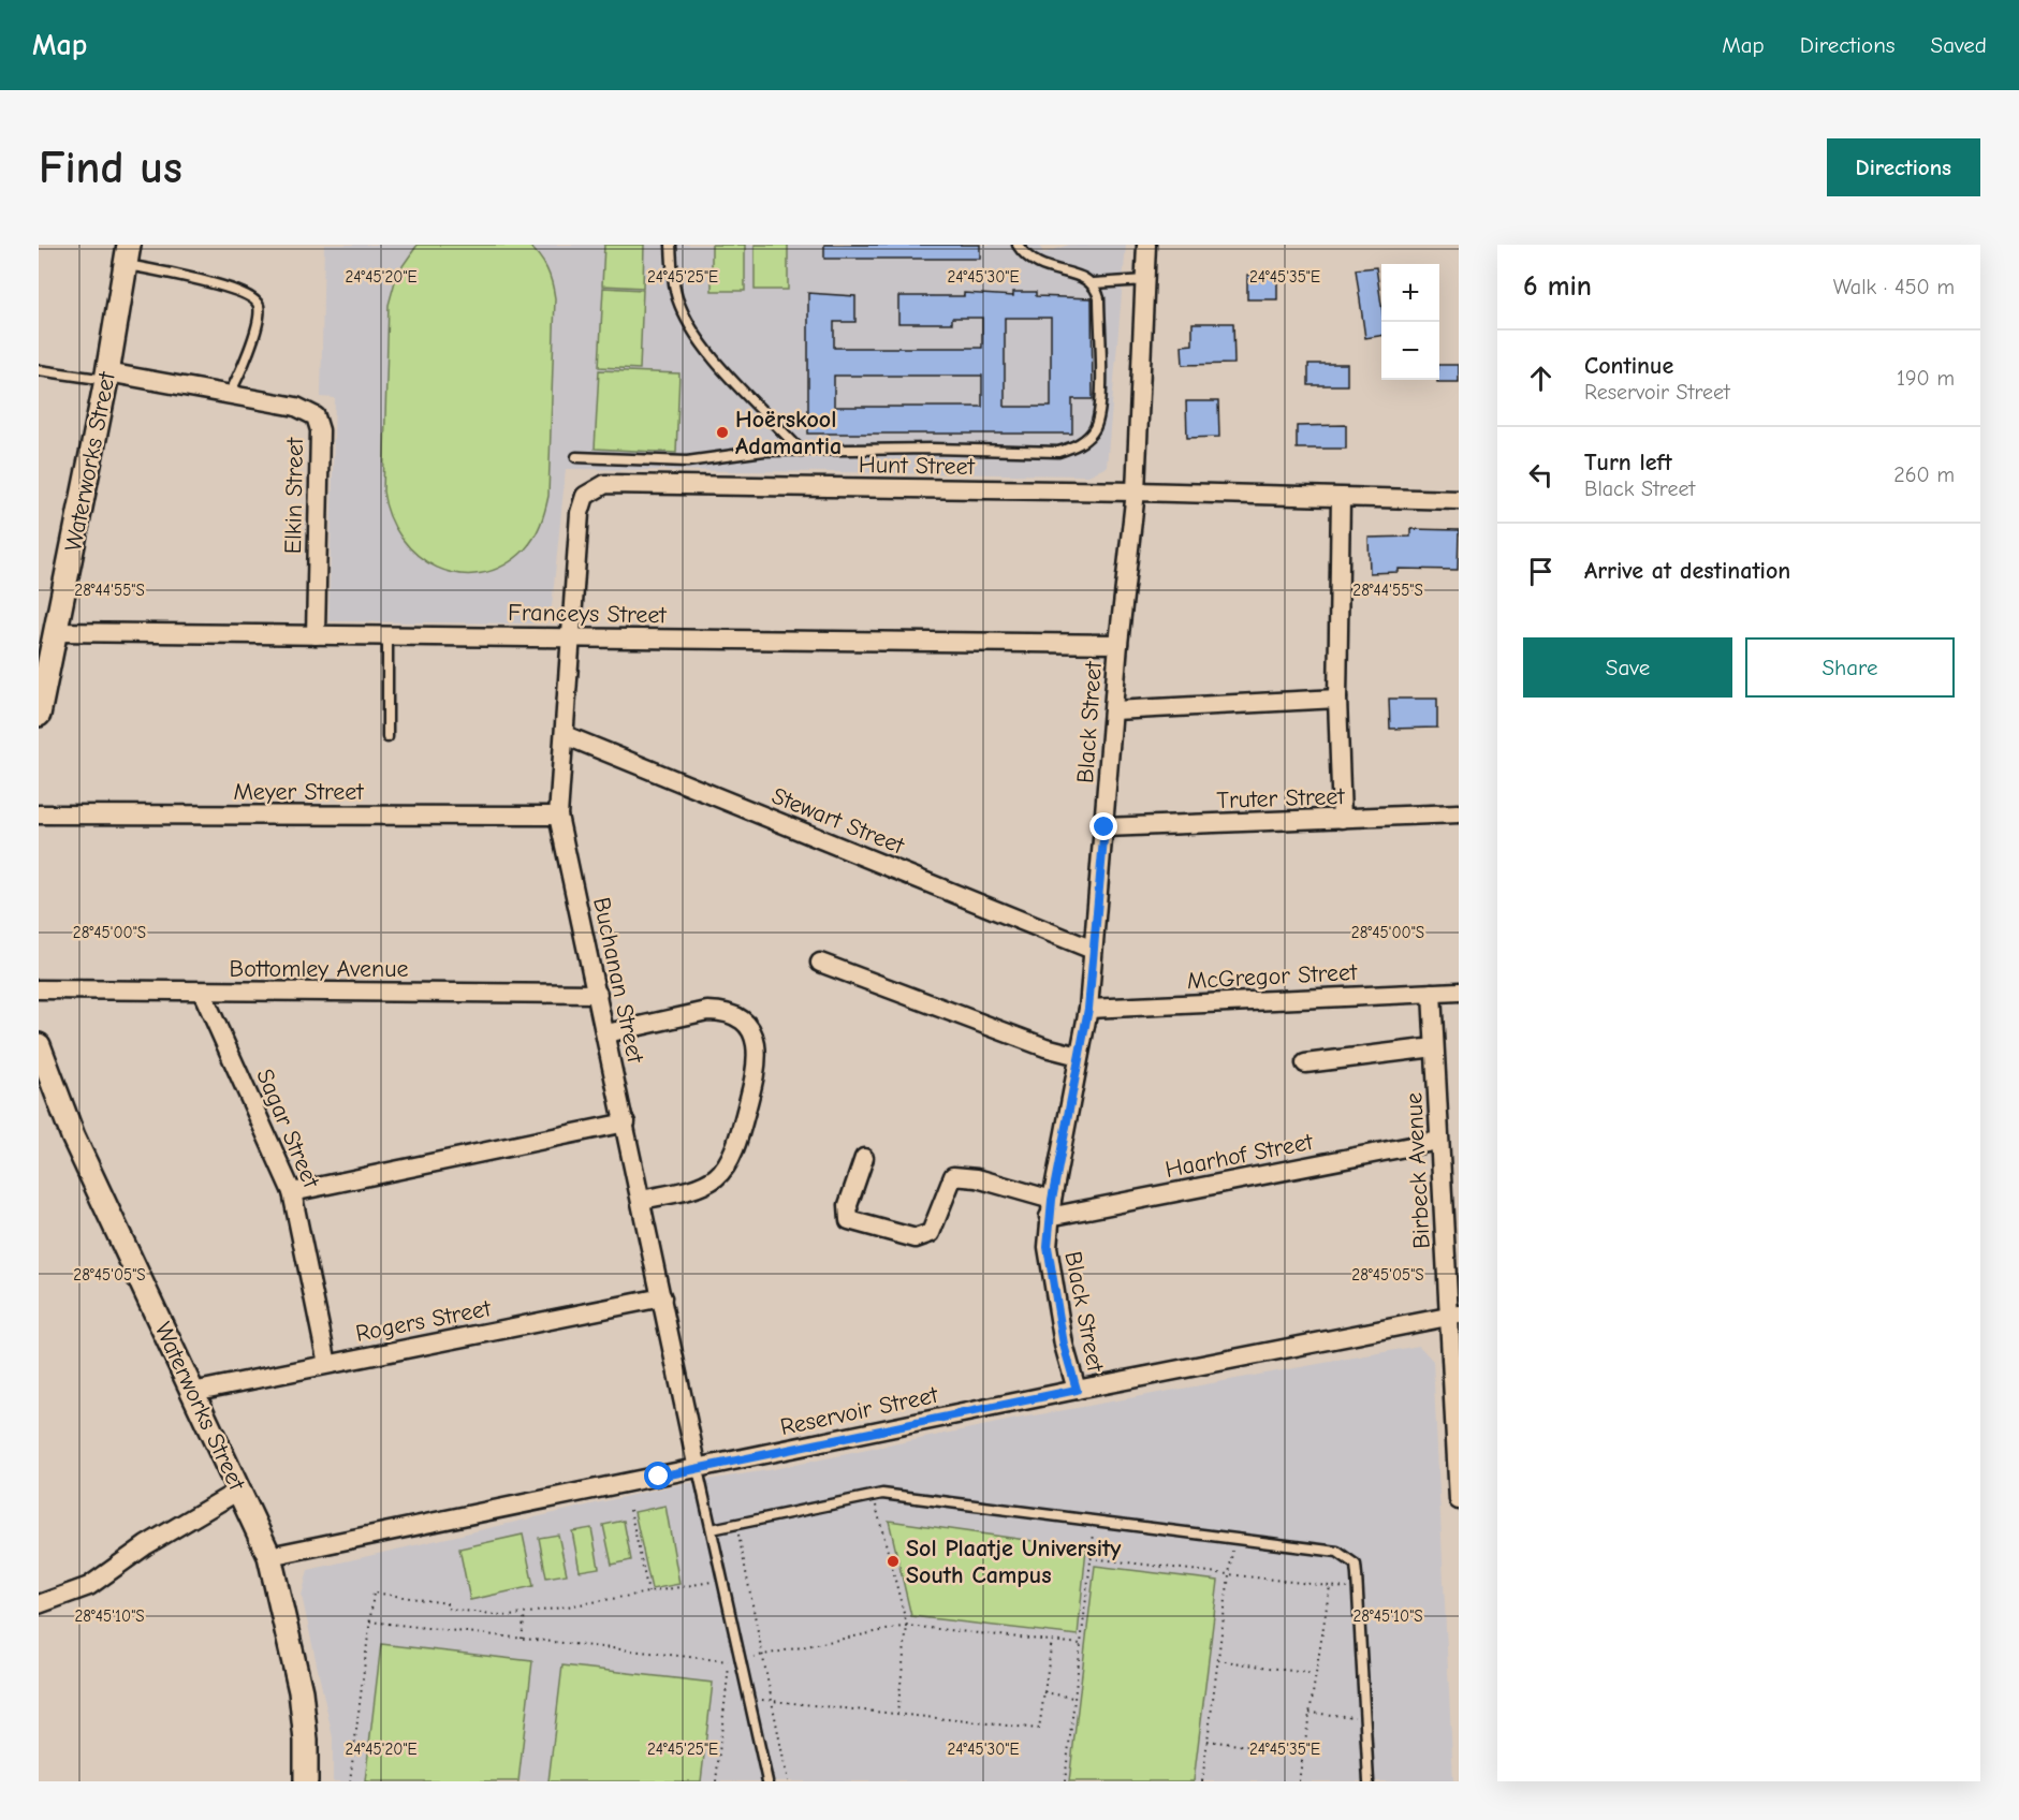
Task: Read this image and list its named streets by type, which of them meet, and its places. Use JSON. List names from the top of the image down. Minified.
{"streets":{"street":["Waterworks Street","Hunt Street","Elkin Street","Franceys Street","Black Street","Meyer Street","Truter Street","Stewart Street","Bottomley Avenue","McGregor Street","Buchanan Street","Sagar Street","Haarhof Street","Birbeck Avenue","Rogers Street","Reservoir Street"]},"crossings":[["Waterworks Street","Elkin Street"],["Waterworks Street","Franceys Street"],["Waterworks Street","Rogers Street"],["Waterworks Street","Reservoir Street"],["Hunt Street","Black Street"],["Hunt Street","Buchanan Street"],["Elkin Street","Franceys Street"],["Franceys Street","Black Street"],["Franceys Street","Buchanan Street"],["Black Street","Truter Street"],["Black Street","Stewart Street"],["Black Street","McGregor Street"],["Black Street","Haarhof Street"],["Black Street","Reservoir Street"],["Meyer Street","Buchanan Street"],["Stewart Street","Buchanan Street"],["Bottomley Avenue","Buchanan Street"],["Bottomley Avenue","Sagar Street"],["McGregor Street","Birbeck Avenue"],["Buchanan Street","Rogers Street"],["Buchanan Street","Reservoir Street"],["Sagar Street","Rogers Street"],["Haarhof Street","Birbeck Avenue"],["Birbeck Avenue","Reservoir Street"]],"places":["Hoërskool Adamantia","Sol Plaatje University South Campus"],"page":{"header":"Map","nav":["Map","Directions","Saved"],"buttons":["Directions",["Save","Share"]],"title":"Find us","heading":["6 min","Walk · 450 m"],"map_buttons":["+","−"],"list":[["Continue","Reservoir Street","190 m"],["Turn left","Black Street","260 m"],"Arrive at destination"]},"coordinates":["24°45'20\"E","24°45'25\"E","24°45'30\"E","24°45'35\"E","28°44'55\"S","28°45'00\"S","28°45'05\"S","28°45'10\"S"]}
